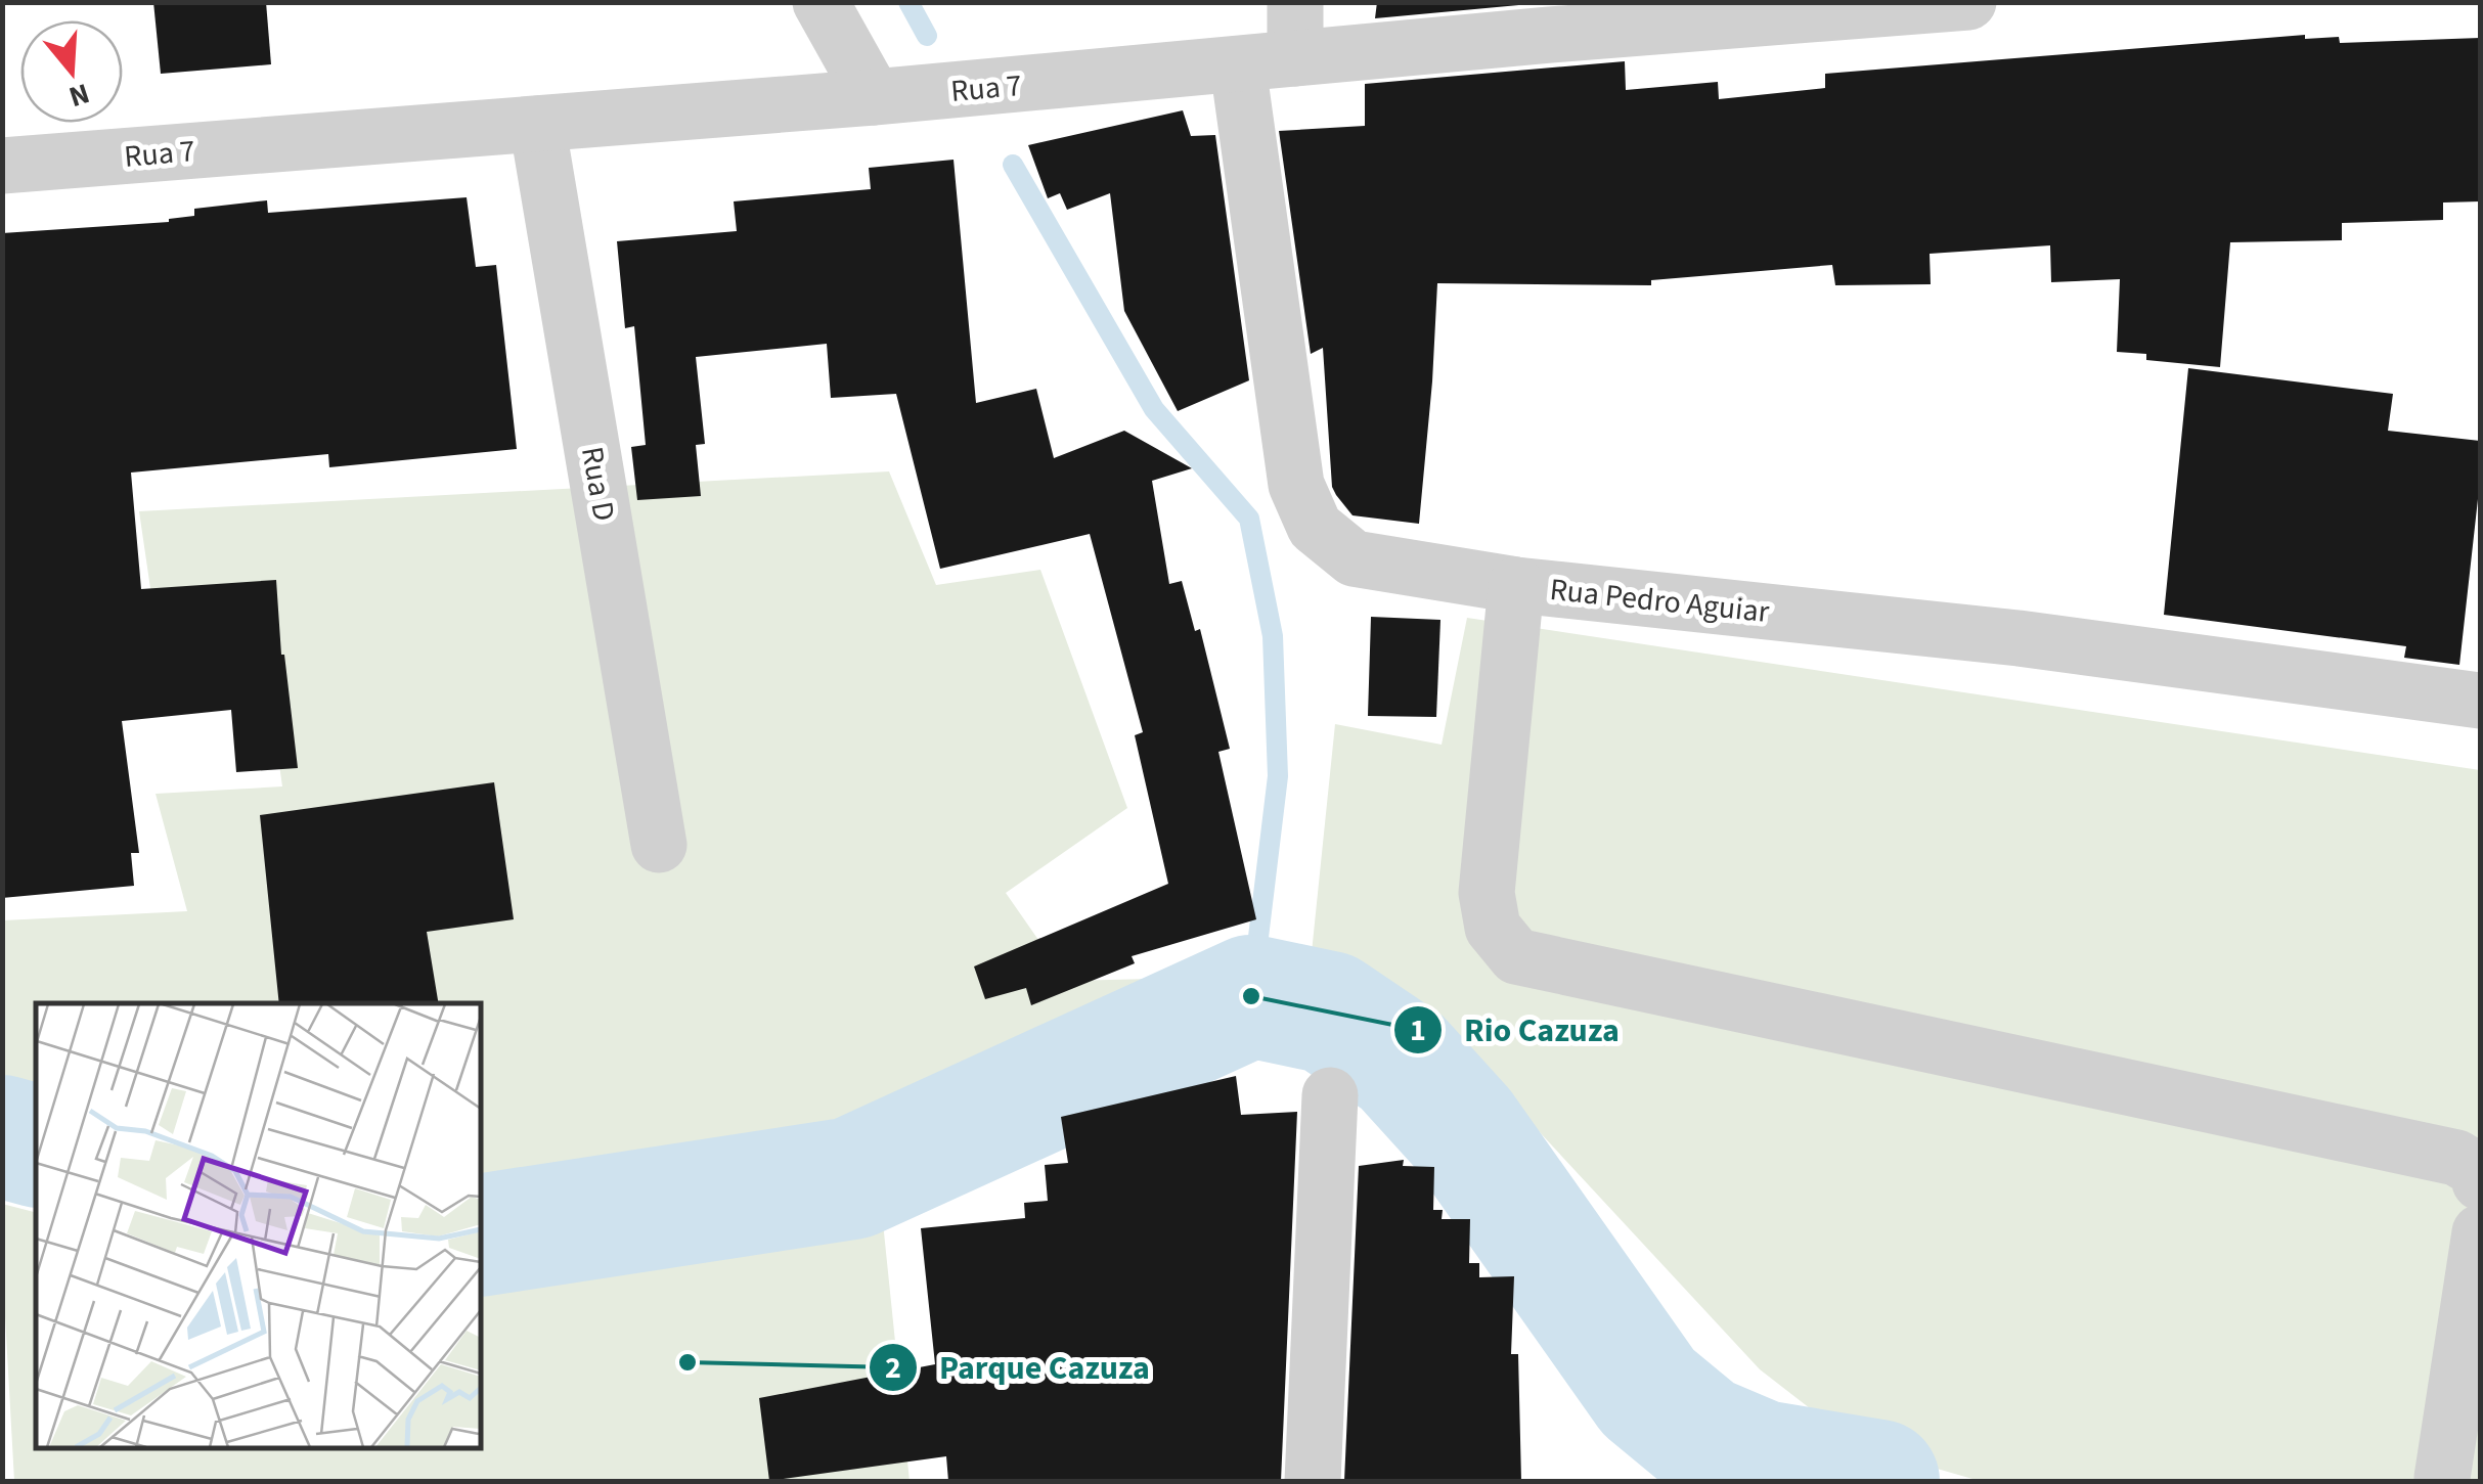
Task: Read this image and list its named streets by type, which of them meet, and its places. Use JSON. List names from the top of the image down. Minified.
{"streets":{"street":["Rua 7","Rua D","Rua Pedro Aguiar"]},"crossings":[["Rua 7","Rua D"],["Rua 7","Rua Pedro Aguiar"]],"places":["Rio Cazuza","Parque Cazuza"],"north":"bottom"}
